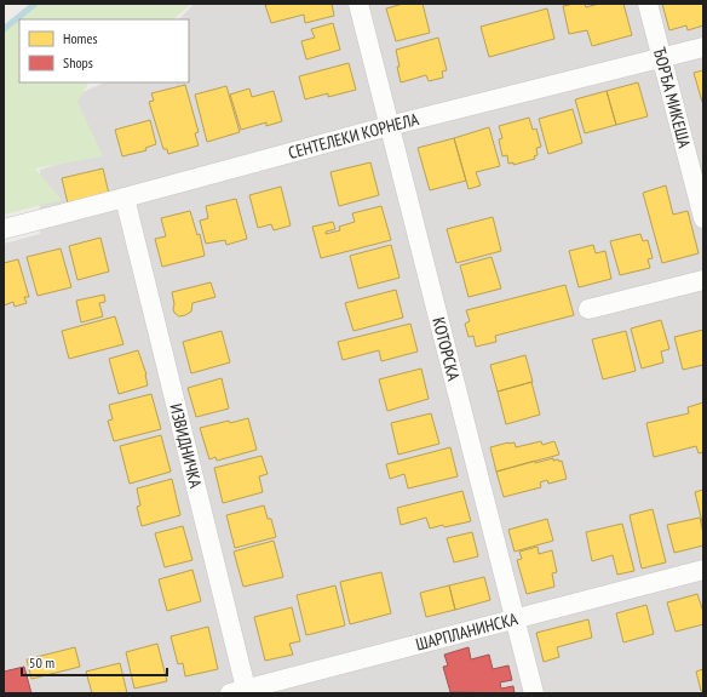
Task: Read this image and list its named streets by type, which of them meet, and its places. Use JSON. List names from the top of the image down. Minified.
{"streets":{"street":["ЂОРЂА МИКЕША","СЕНТЕЛЕКИ КОРНЕЛА","КОТОРСКА","ИЗВИДНИЧКА","ШАРПЛАНИНСКА"]},"crossings":[["ЂОРЂА МИКЕША","СЕНТЕЛЕКИ КОРНЕЛА"],["СЕНТЕЛЕКИ КОРНЕЛА","КОТОРСКА"],["СЕНТЕЛЕКИ КОРНЕЛА","ИЗВИДНИЧКА"],["КОТОРСКА","ШАРПЛАНИНСКА"],["ИЗВИДНИЧКА","ШАРПЛАНИНСКА"]],"legend":["Homes","Shops"],"scale_bar":"50 m"}
